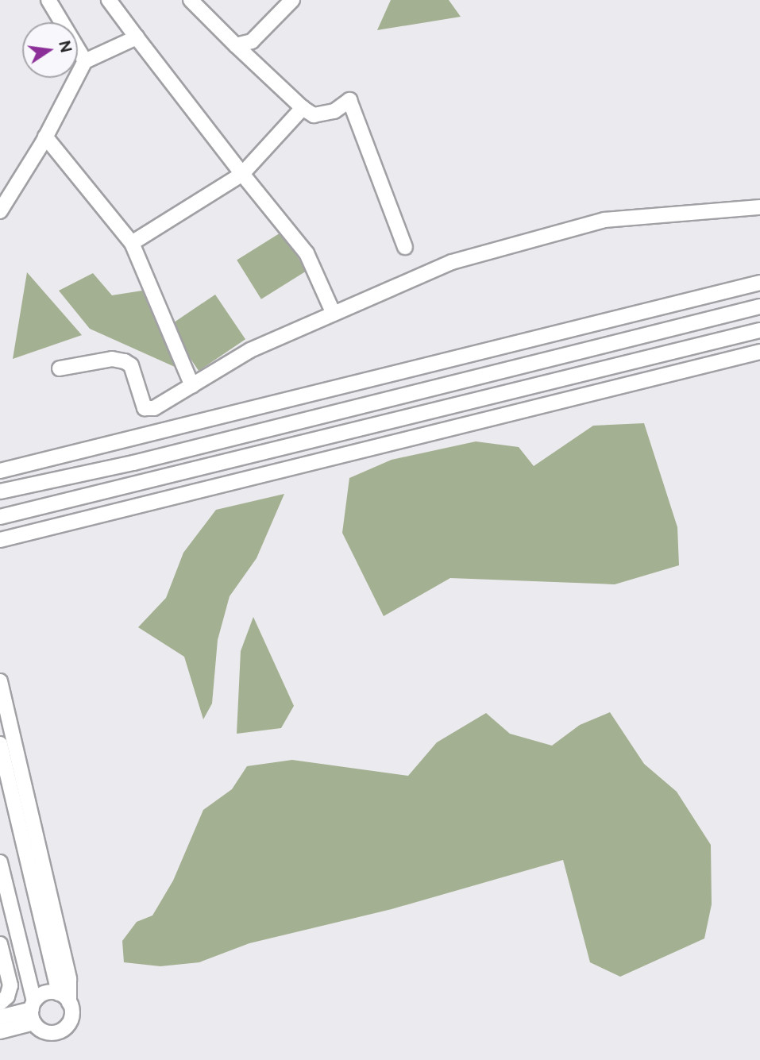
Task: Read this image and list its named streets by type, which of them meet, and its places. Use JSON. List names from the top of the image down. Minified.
{"north":"right"}
